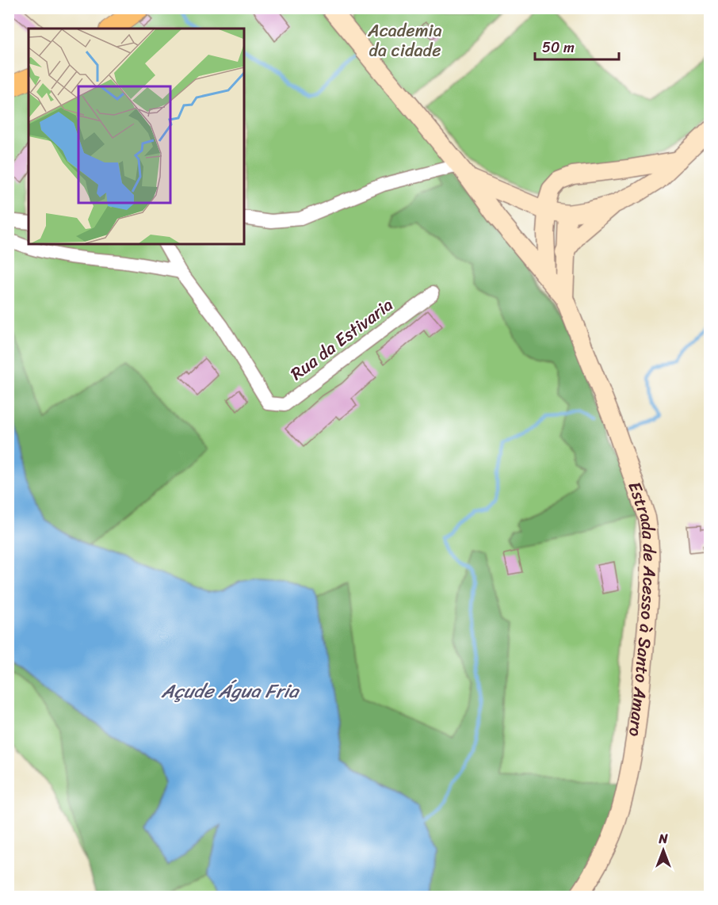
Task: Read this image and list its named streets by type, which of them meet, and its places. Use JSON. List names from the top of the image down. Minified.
{"streets":{"main road":["Estrada de Acesso à Santo Amaro"],"street":["Rua da Estivaria"]},"water":["Açude Água Fria"],"parks":["Academia da cidade"],"scale_bar":"50 m","north":"top"}
